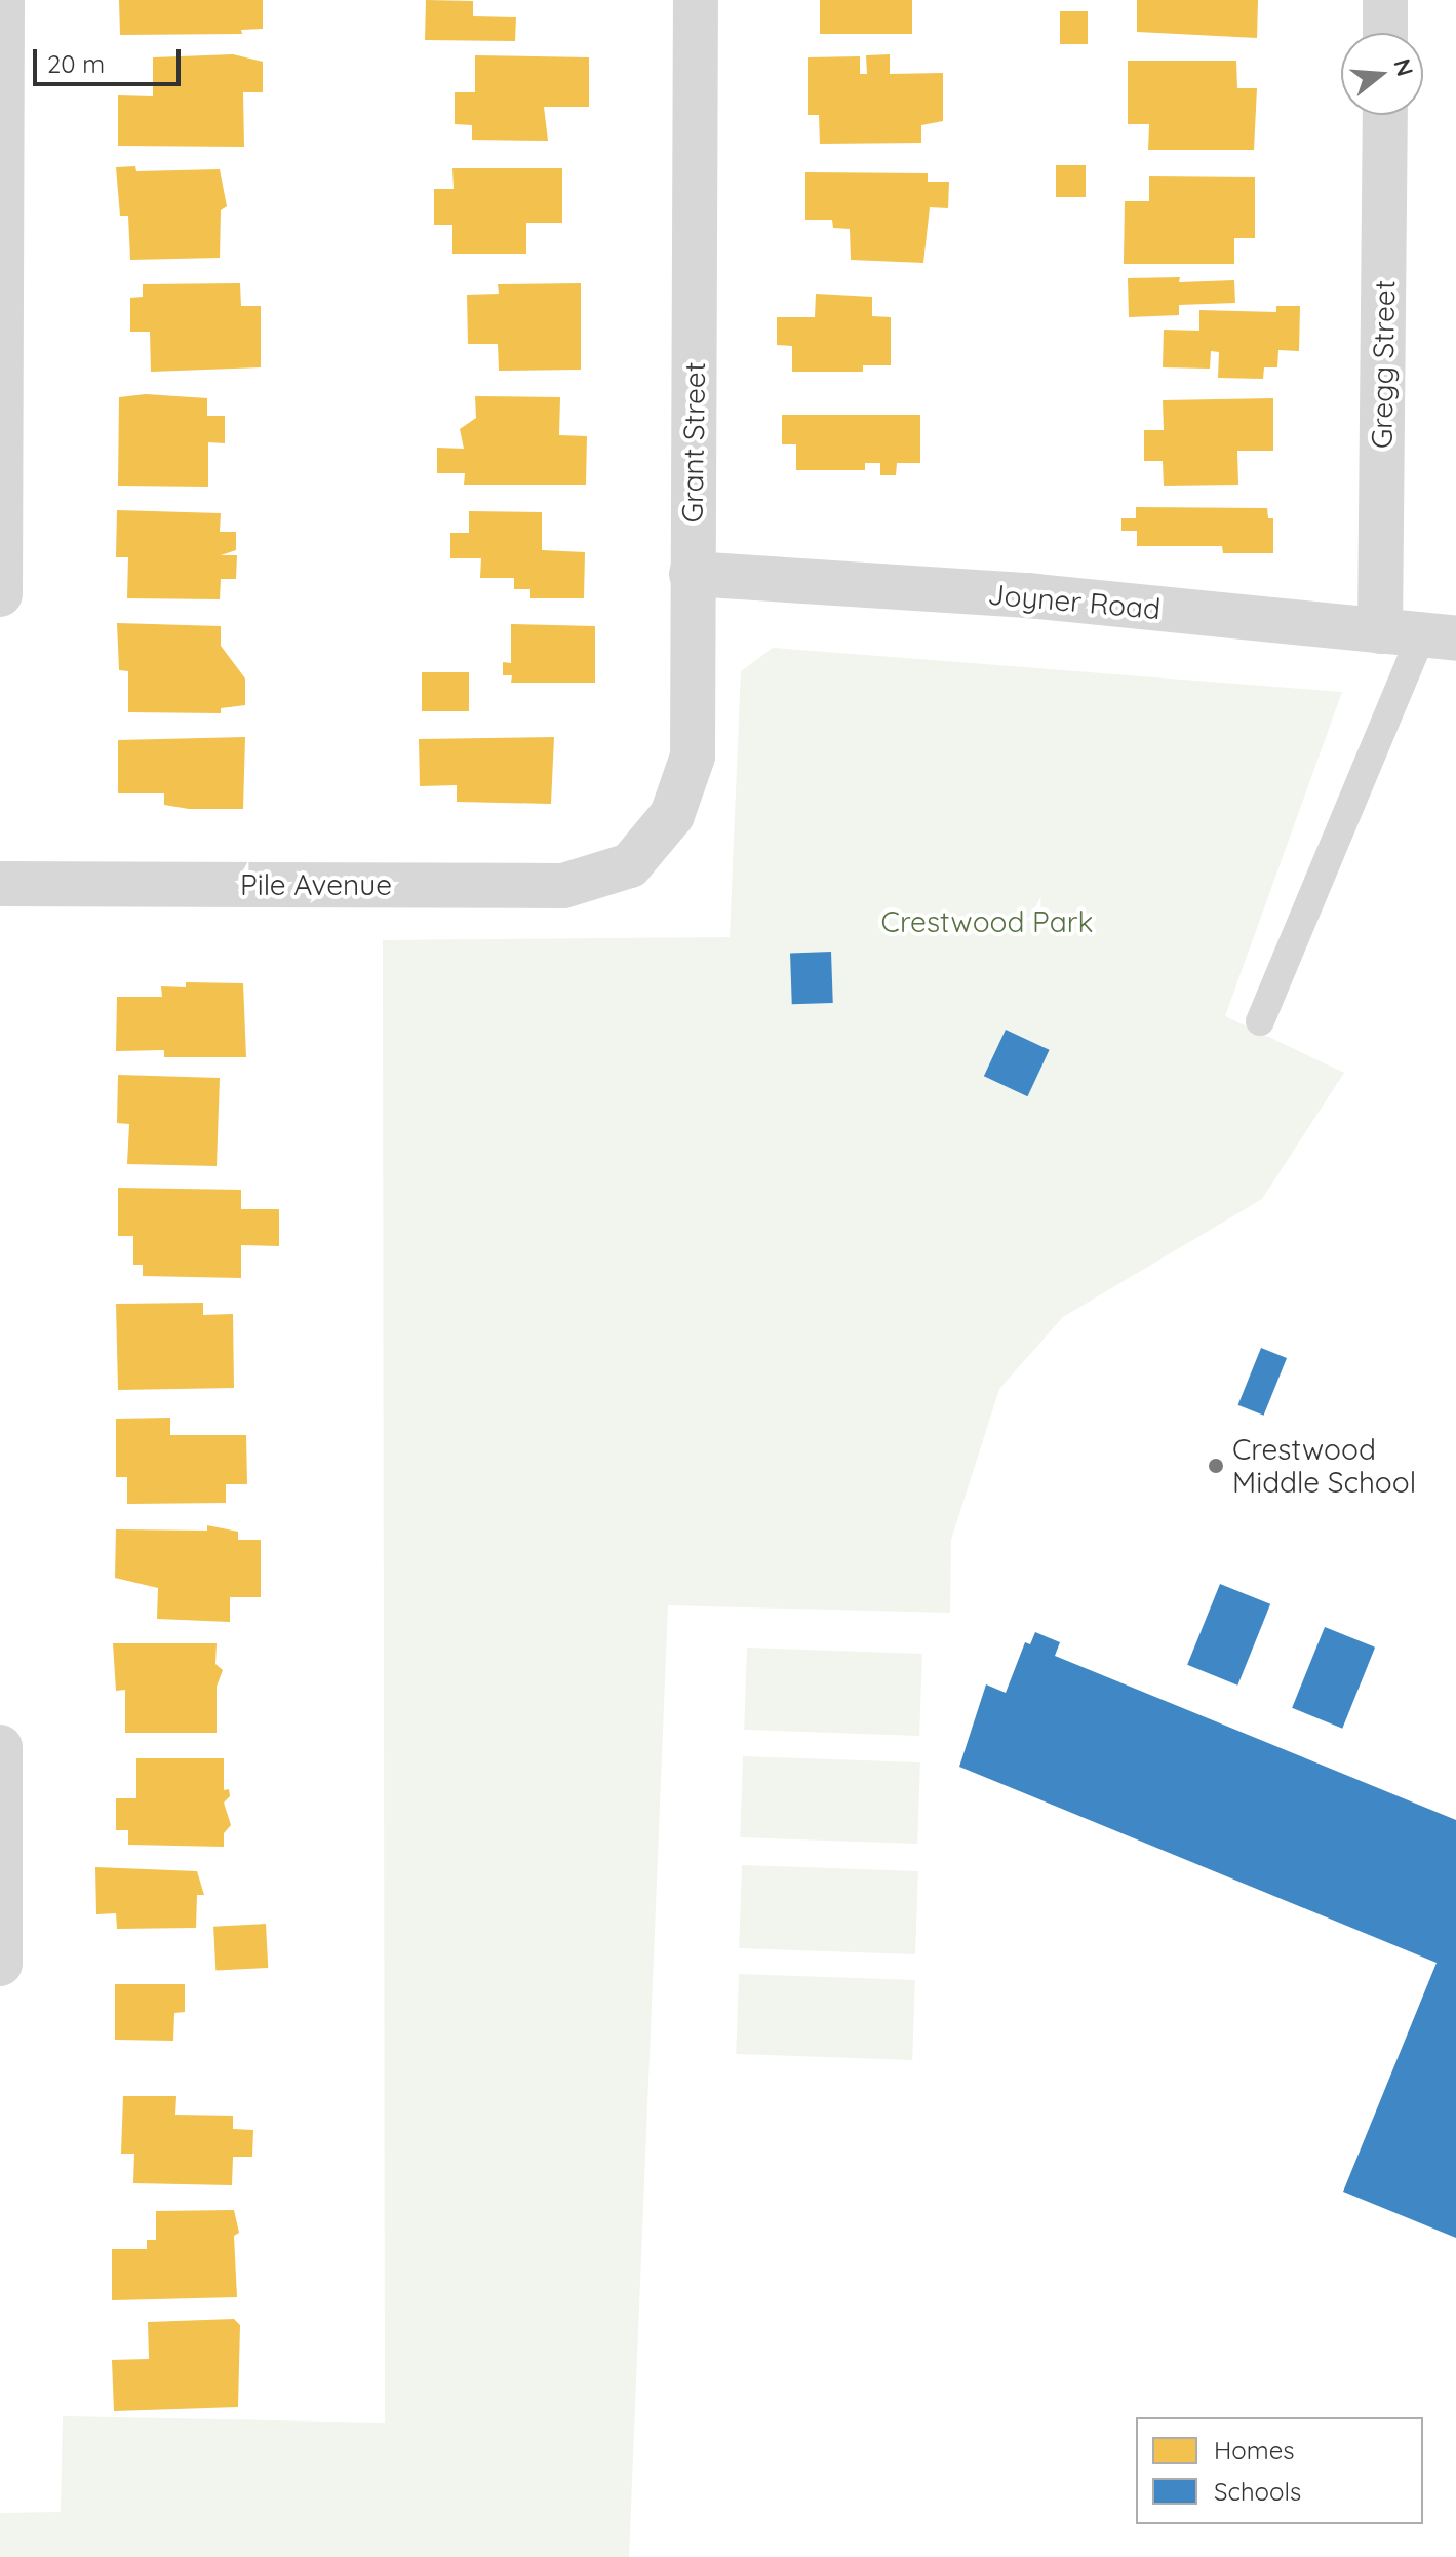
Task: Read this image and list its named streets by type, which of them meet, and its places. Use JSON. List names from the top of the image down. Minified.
{"streets":{"street":["Gregg Street","Grant Street","Joyner Road","Pile Avenue"]},"crossings":[["Gregg Street","Joyner Road"],["Grant Street","Joyner Road"],["Grant Street","Pile Avenue"]],"parks":["Crestwood Park"],"places":["Crestwood Middle School"],"legend":["Homes","Schools"],"scale_bar":"20 m","north":"right"}
